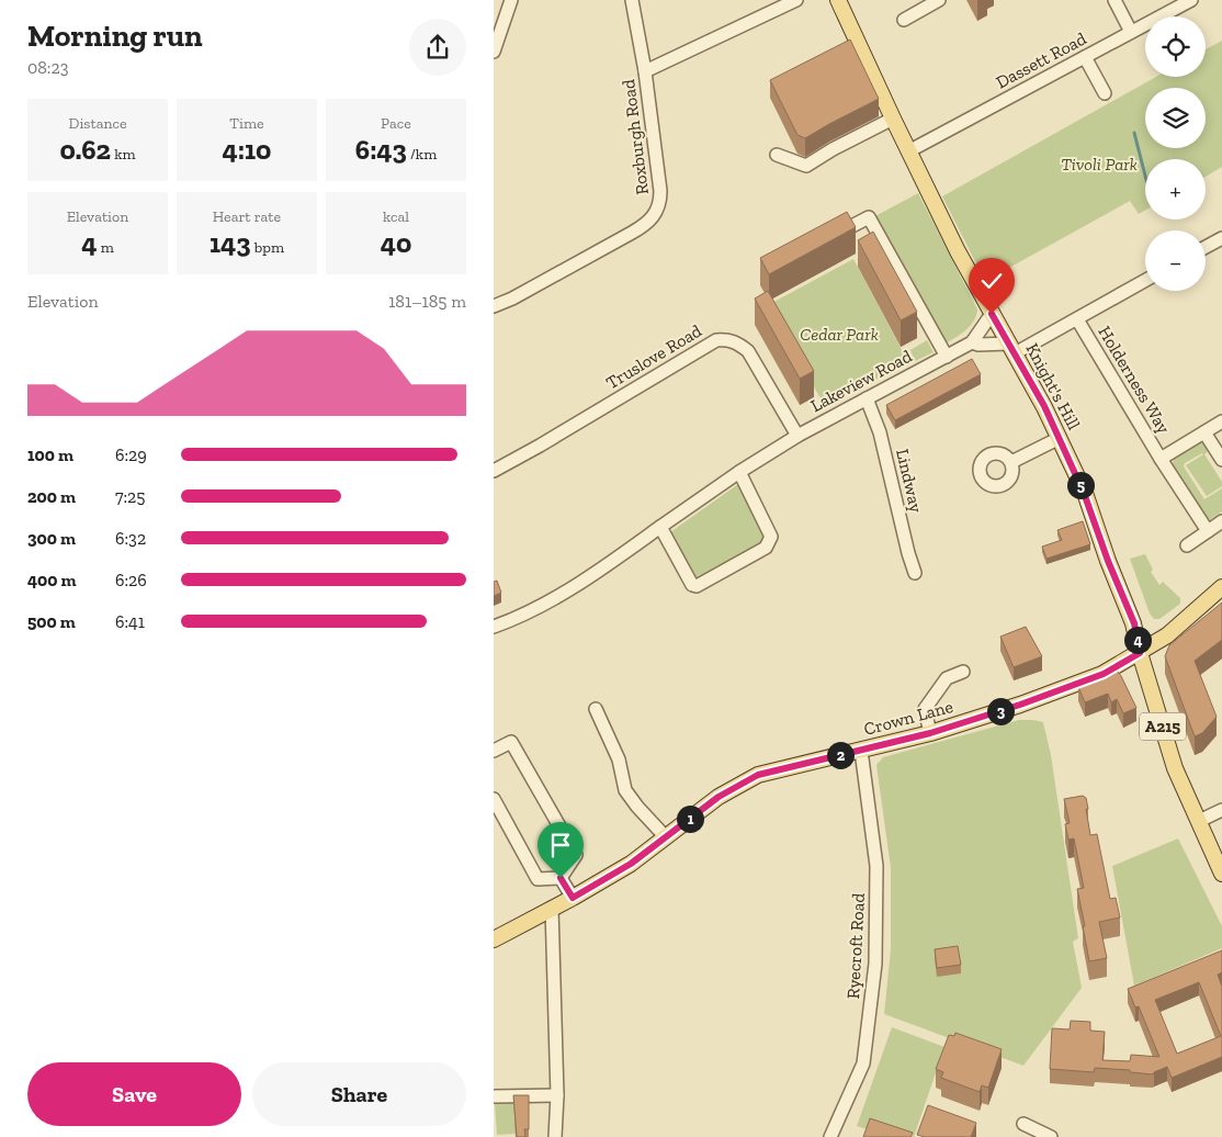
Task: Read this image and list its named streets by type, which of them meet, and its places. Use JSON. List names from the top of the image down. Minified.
{"streets":{"main road":["Knight's Hill","Crown Lane","A215"],"street":["Dassett Road","Roxburgh Road","Truslove Road","Holderness Way","Lakeview Road","Lindway","Ryecroft Road"]},"crossings":[["Dassett Road","Knight's Hill"],["Truslove Road","Lakeview Road"],["Lakeview Road","Knight's Hill"],["Lakeview Road","Lindway"],["Knight's Hill","Crown Lane"],["Knight's Hill","A215"],["Crown Lane","A215"],["Crown Lane","Ryecroft Road"]],"parks":["Tivoli Park","Cedar Park"],"page":{"heading":["Morning run","08:23"],"map_buttons":["+","−"],"stats":[["Distance","0.62 km"],["Time","4:10"],["Pace","6:43 /km"],["Elevation","4 m"],["Heart rate","143 bpm"],["kcal","40"]],"chart":["Elevation","181–185 m"],"list":[{"name":"100 m","note":"6:29"},{"name":"200 m","note":"7:25"},{"name":"300 m","note":"6:32"},{"name":"400 m","note":"6:26"},{"name":"500 m","note":"6:41"}],"pins":["5","4","3","2","1"],"buttons":["Save","Share"]}}
